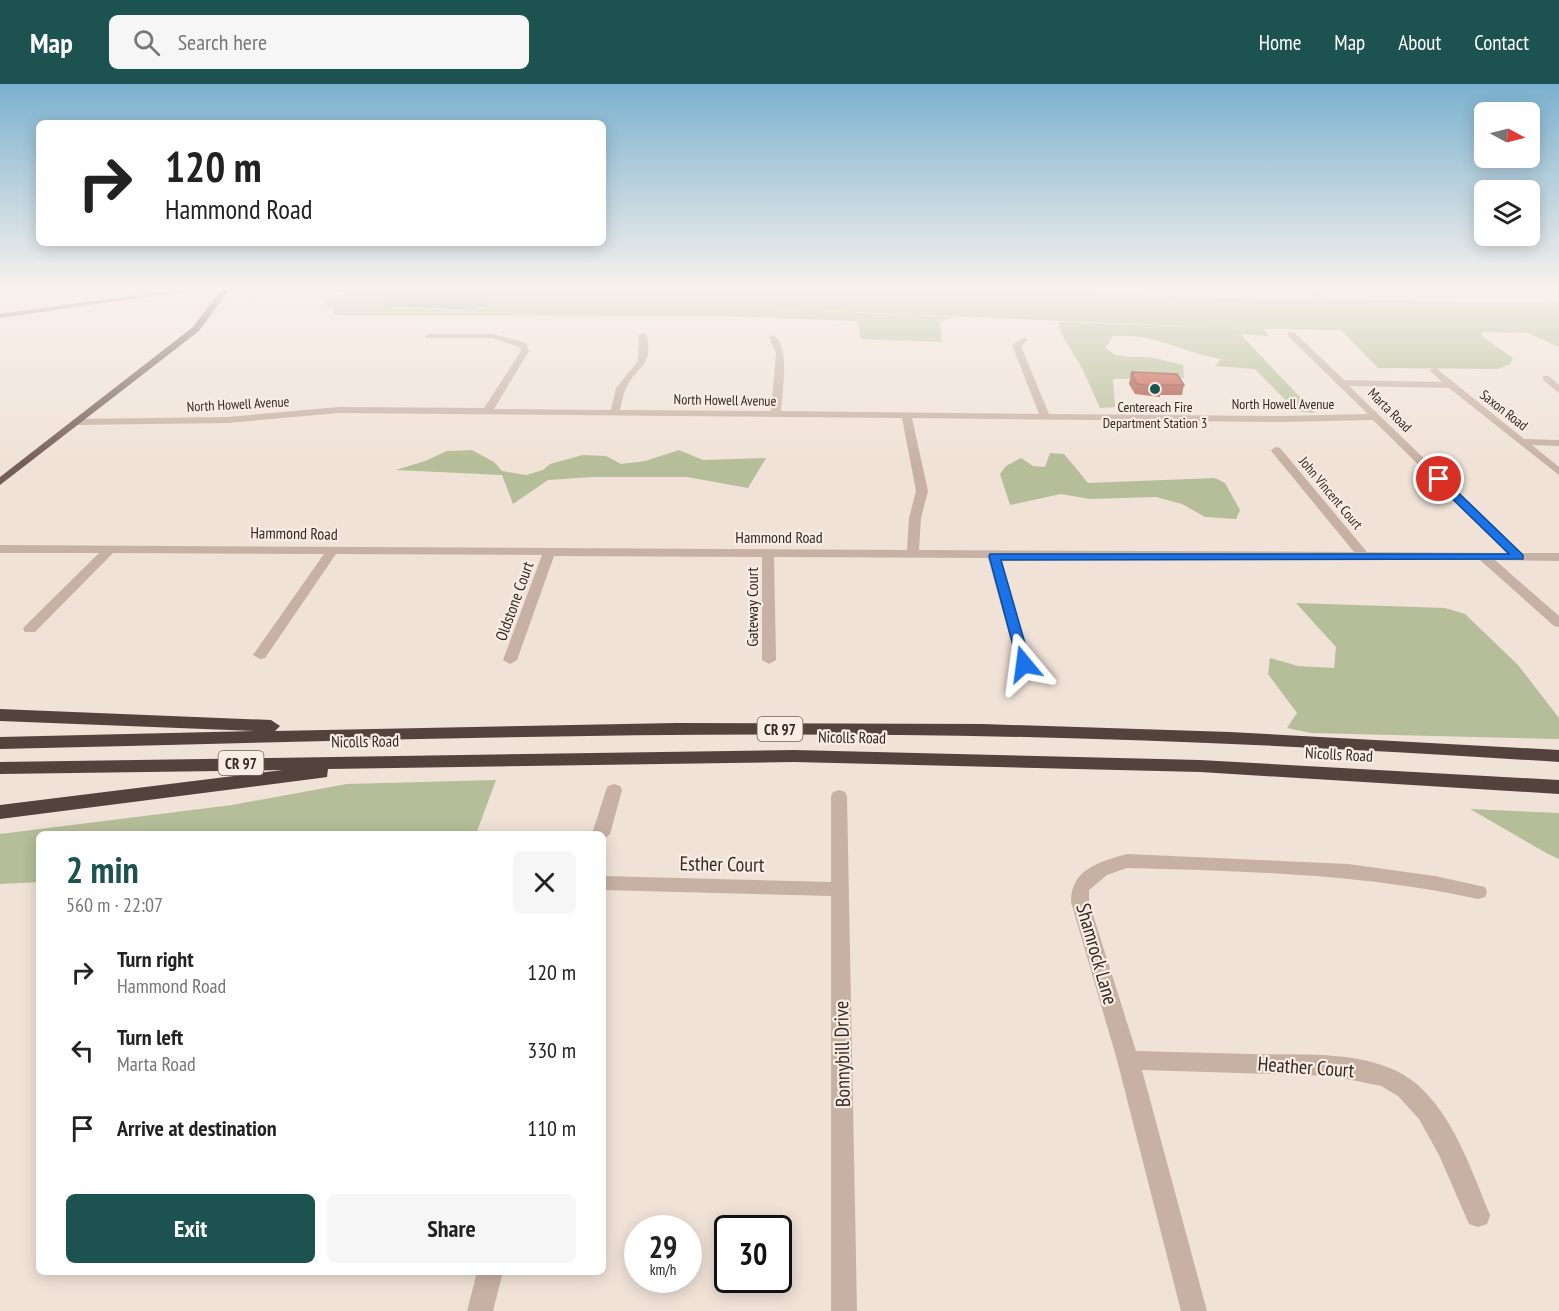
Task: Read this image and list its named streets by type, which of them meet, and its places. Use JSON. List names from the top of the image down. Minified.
{"streets":{"highway":["CR 97","Nicolls Road"],"street":["North Howell Avenue","Marta Road","Saxon Road","John Vincent Court","Hammond Road","Oldstone Court","Gateway Court","Esther Court","Shamrock Lane","Bonnybill Drive","Heather Court"]},"crossings":[["North Howell Avenue","Marta Road"],["Marta Road","Hammond Road"],["John Vincent Court","Hammond Road"],["Hammond Road","Oldstone Court"],["Hammond Road","Gateway Court"],["Esther Court","Bonnybill Drive"],["Shamrock Lane","Heather Court"]],"places":["Centereach Fire Department Station 3"],"north":"right","page":{"header":"Map","search":"Search here","nav":["Home","Map","About","Contact"],"turn":["120 m","Hammond Road"],"heading":["2 min","560 m · 22:07"],"list":[{"name":"Turn right","note":"Hammond Road","value":"120 m"},{"name":"Turn left","note":"Marta Road","value":"330 m"},{"name":"Arrive at destination","value":"110 m"}],"buttons":["Exit","Share"],"speed":"29 km/h","limit":"30"}}
